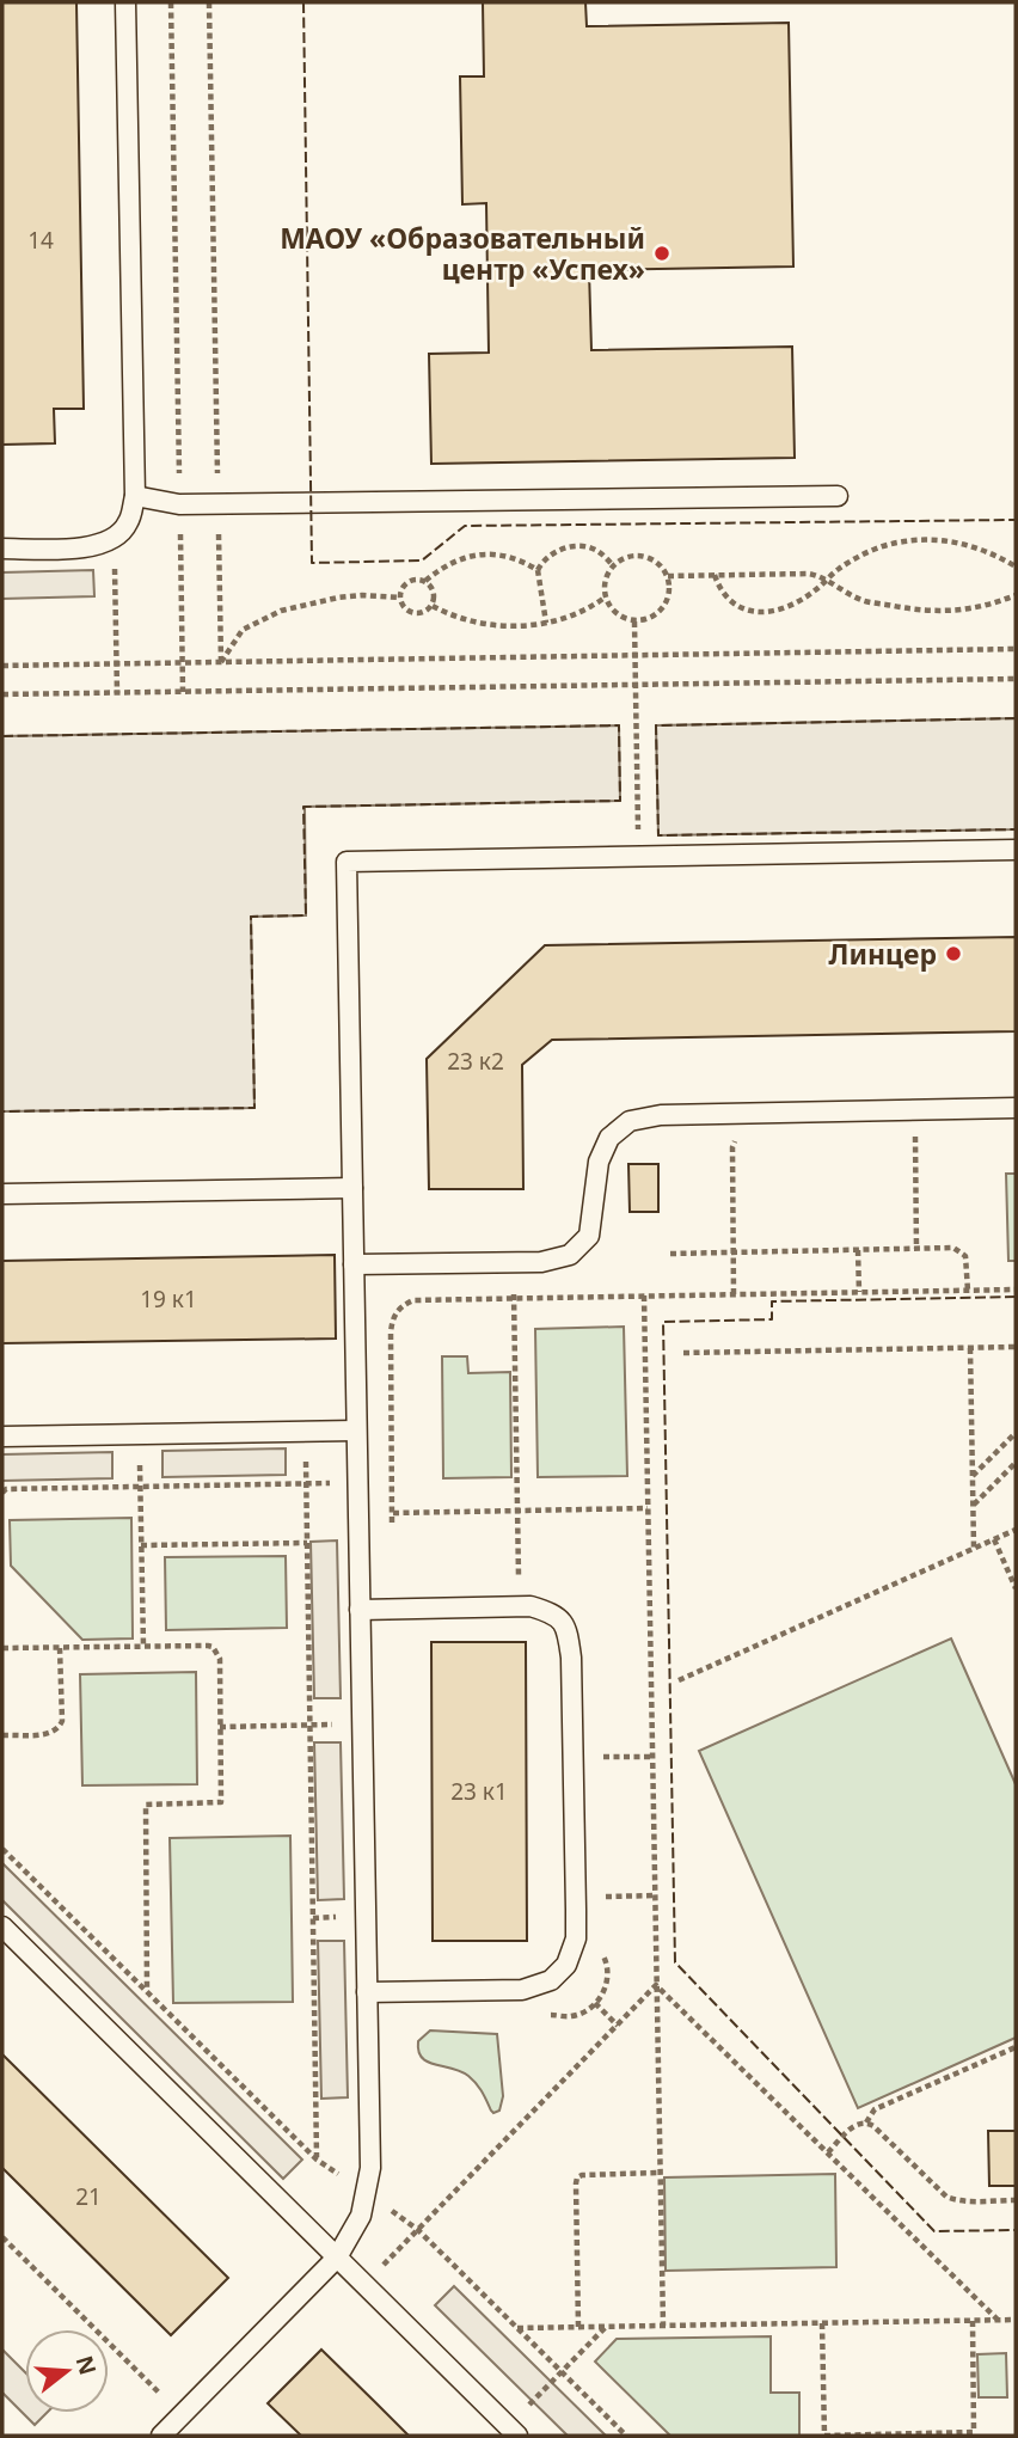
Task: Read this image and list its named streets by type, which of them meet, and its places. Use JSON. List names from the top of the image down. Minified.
{"places":["МАОУ «Образовательный центр «Успех»","Линцер"],"house_numbers":["14","23 к2","19 к1","23 к1","21"],"north":"right"}
